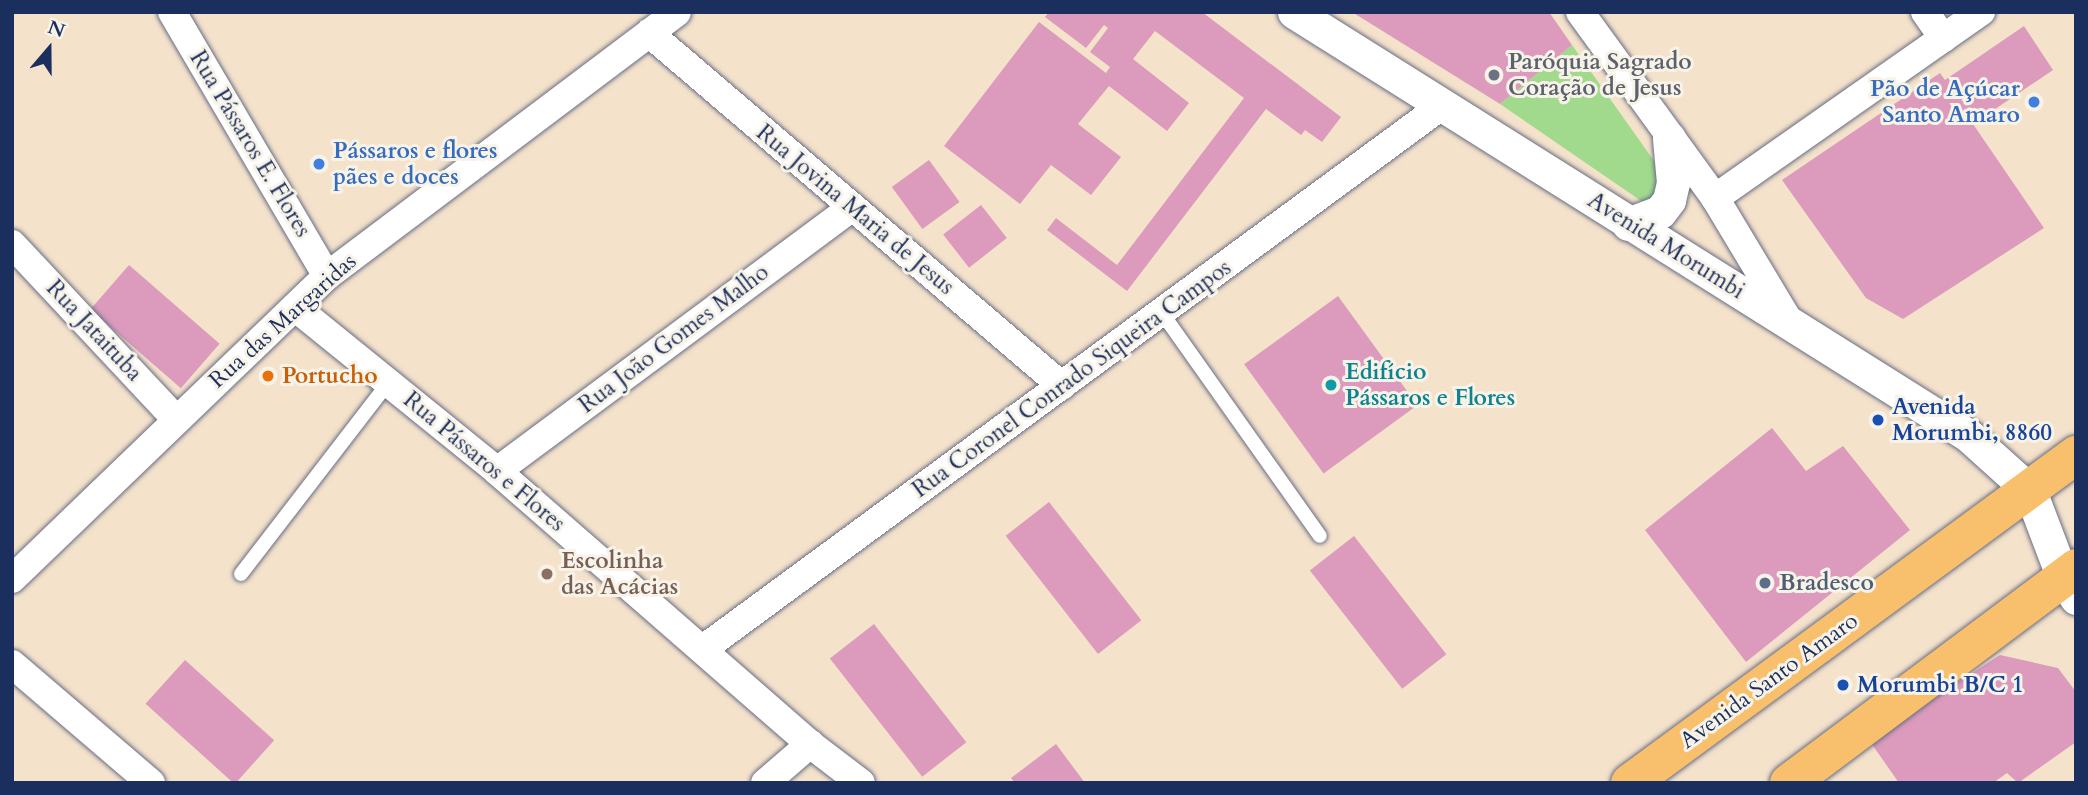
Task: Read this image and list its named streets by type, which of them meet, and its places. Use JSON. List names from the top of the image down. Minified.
{"streets":{"main road":["Avenida Santo Amaro"],"street":["Rua Pássaros E. Flores","Rua Jovina Maria de Jesus","Avenida Morumbi","Rua das Margaridas","Rua Jataituba","Rua João Gomes Malho","Rua Coronel Conrado Siqueira Campos","Rua Pássaros e Flores"]},"crossings":[["Rua Pássaros E. Flores","Rua das Margaridas"],["Rua Jovina Maria de Jesus","Rua das Margaridas"],["Rua Jovina Maria de Jesus","Rua João Gomes Malho"],["Rua Jovina Maria de Jesus","Rua Coronel Conrado Siqueira Campos"],["Avenida Morumbi","Rua Coronel Conrado Siqueira Campos"],["Avenida Morumbi","Avenida Santo Amaro"],["Rua das Margaridas","Rua Jataituba"],["Rua das Margaridas","Rua Pássaros e Flores"],["Rua João Gomes Malho","Rua Pássaros e Flores"],["Rua Coronel Conrado Siqueira Campos","Rua Pássaros e Flores"]],"places":["Paróquia Sagrado Coração de Jesus","Pão de Açúcar Santo Amaro","Pássaros e flores pães e doces","Portucho","Edifício Pássaros e Flores","Avenida Morumbi, 8860","Escolinha das Acácias","Bradesco","Morumbi B/C 1"],"north":"top"}
